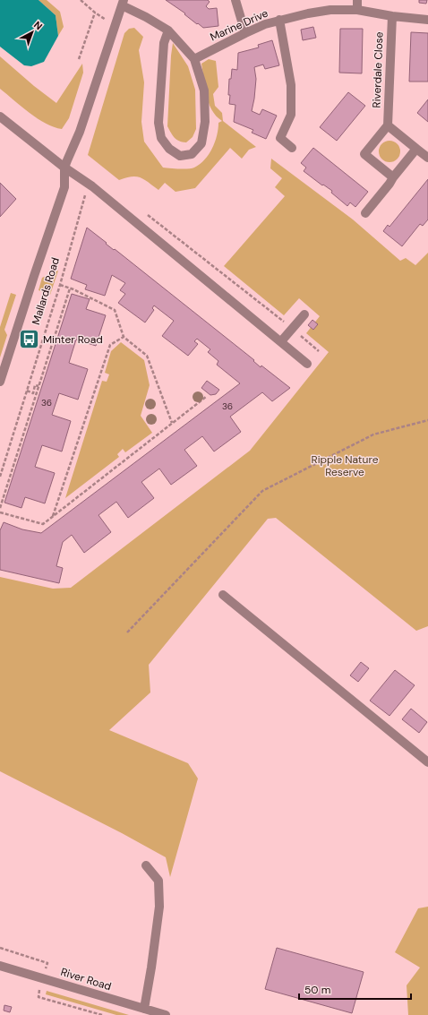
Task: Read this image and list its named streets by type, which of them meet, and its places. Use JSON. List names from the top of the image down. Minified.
{"streets":{"street":["Marine Drive","Riverdale Close","Mallards Road","River Road"]},"crossings":[["Marine Drive","Riverdale Close"]],"parks":["Ripple Nature Reserve"],"places":{"bus stop":["Minter Road"]},"house_numbers":["36","36"],"scale_bar":"50 m","north":"top right"}
